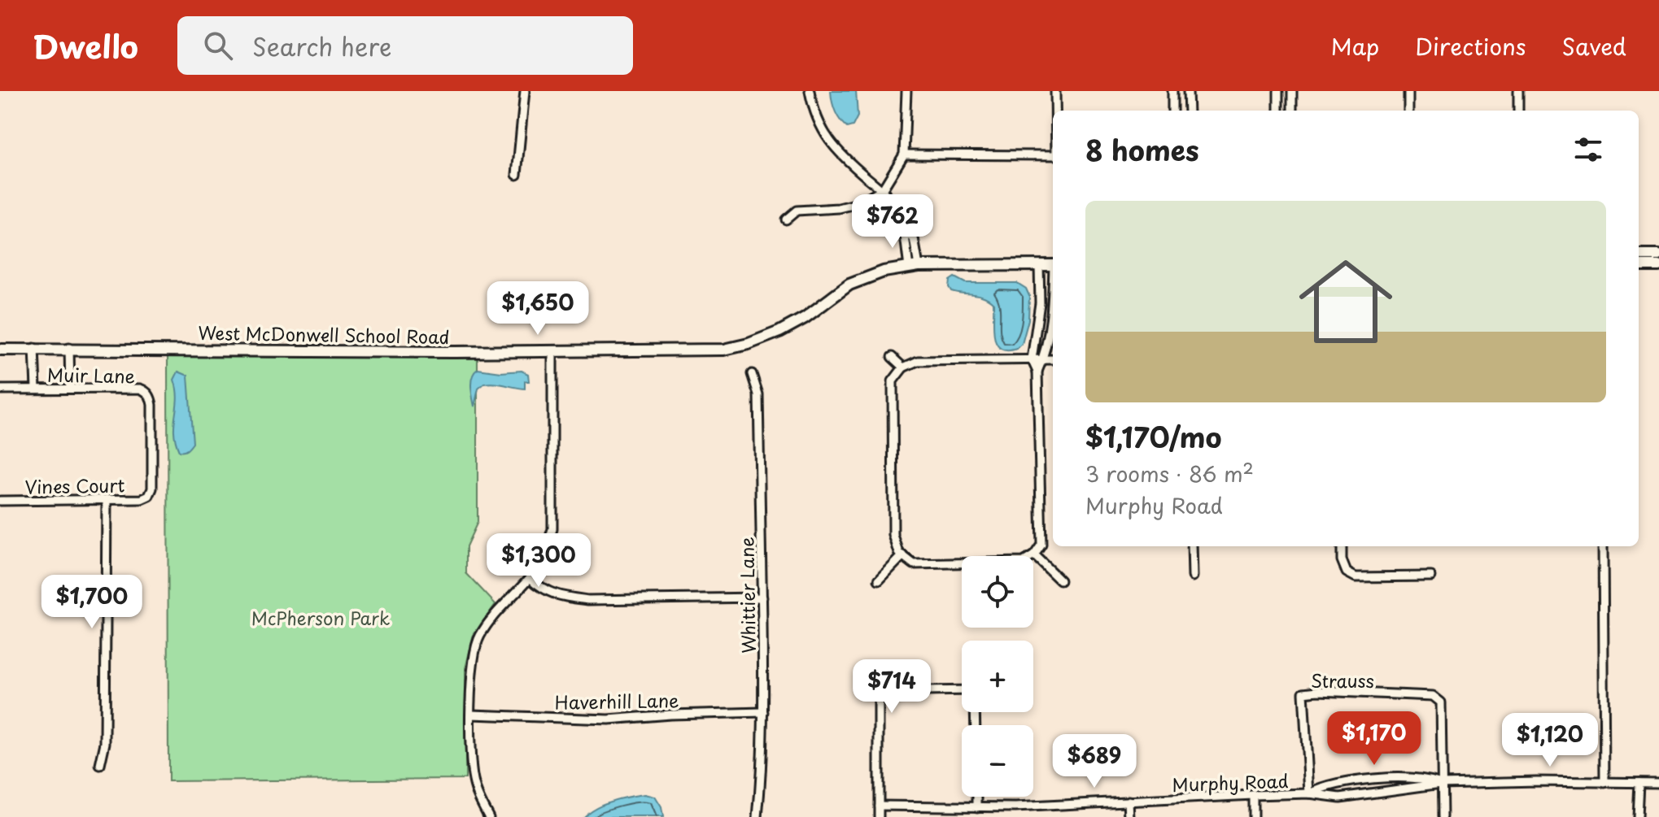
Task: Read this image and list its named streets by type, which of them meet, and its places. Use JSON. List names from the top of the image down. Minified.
{"streets":{"main road":["West McDonwell School Road"],"street":["Muir Lane","Vines Court","Whittier Lane","Strauss","Haverhill Lane","Murphy Road"]},"crossings":[["Muir Lane","Vines Court"],["Whittier Lane","Haverhill Lane"],["Strauss","Murphy Road"]],"parks":["McPherson Park"],"page":{"header":"Dwello","search":"Search here","nav":["Map","Directions","Saved"],"heading":"8 homes","list":[{"name":"$1,170/mo","note":"3 rooms · 86 m² · Murphy Road"}],"price":["$762","$1,650","$1,300","$1,700","$714","$1,170","$1,120","$689"],"map_buttons":["+","−"]}}
